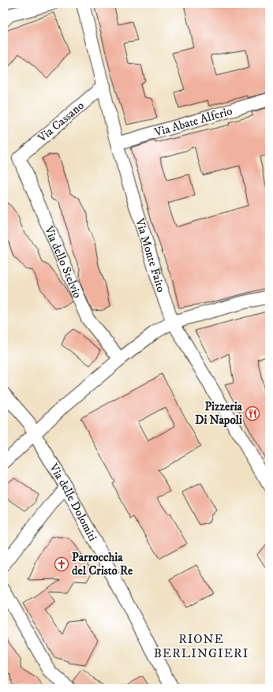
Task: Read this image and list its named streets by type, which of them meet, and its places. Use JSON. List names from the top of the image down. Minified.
{"streets":{"street":["Via Cassano","Via Abate Alferio","Via Monte Faito","Via dello Stelvio","Via delle Dolomiti"]},"crossings":[["Via Cassano","Via Monte Faito"],["Via Cassano","Via dello Stelvio"],["Via Abate Alferio","Via Monte Faito"]],"districts":["RIONE BERLINGIERI"],"places":{"restaurant":["Pizzeria Di Napoli"],"church":["Parrocchia del Cristo Re"]}}
